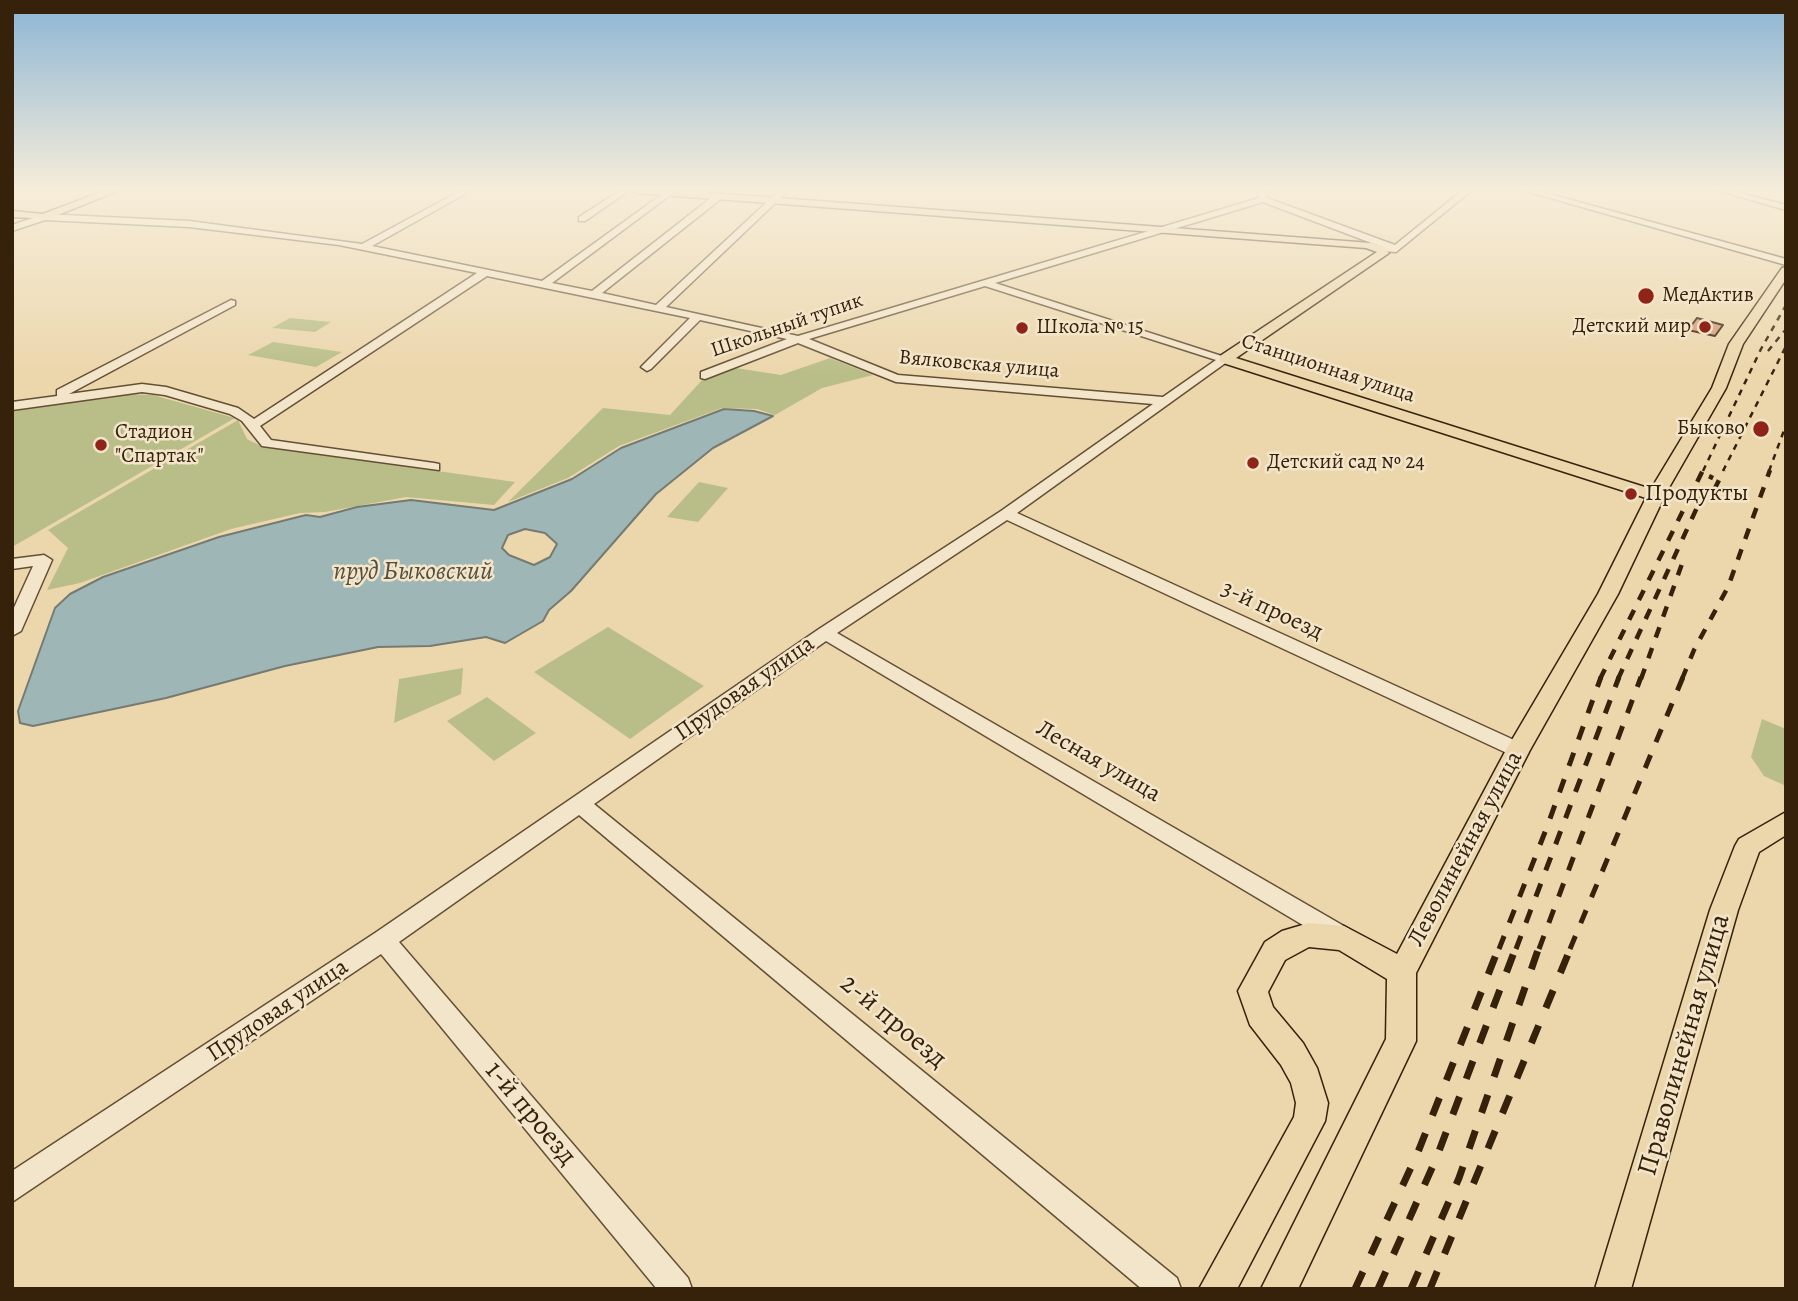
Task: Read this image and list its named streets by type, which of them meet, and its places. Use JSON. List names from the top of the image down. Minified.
{"streets":{"main road":["Станционная улица","Прудовая улица","Леволинейная улица","Праволинейная улица"],"street":["Школьный тупик","Вялковская улица","3-й проезд","Лесная улица","2-й проезд","1-й проезд"]},"crossings":[["Школьный тупик","Вялковская улица"],["Школьный тупик","Станционная улица"],["Вялковская улица","Прудовая улица"],["Станционная улица","Прудовая улица"],["Станционная улица","Леволинейная улица"],["3-й проезд","Прудовая улица"],["3-й проезд","Леволинейная улица"],["Прудовая улица","Лесная улица"],["Прудовая улица","2-й проезд"],["Прудовая улица","1-й проезд"],["Лесная улица","Леволинейная улица"]],"water":["пруд Быковский"],"places":["МедАктив","Детский мир","Школа № 15","Быково","Стадион \"Спартак\"","Детский сад № 24","Продукты"]}
